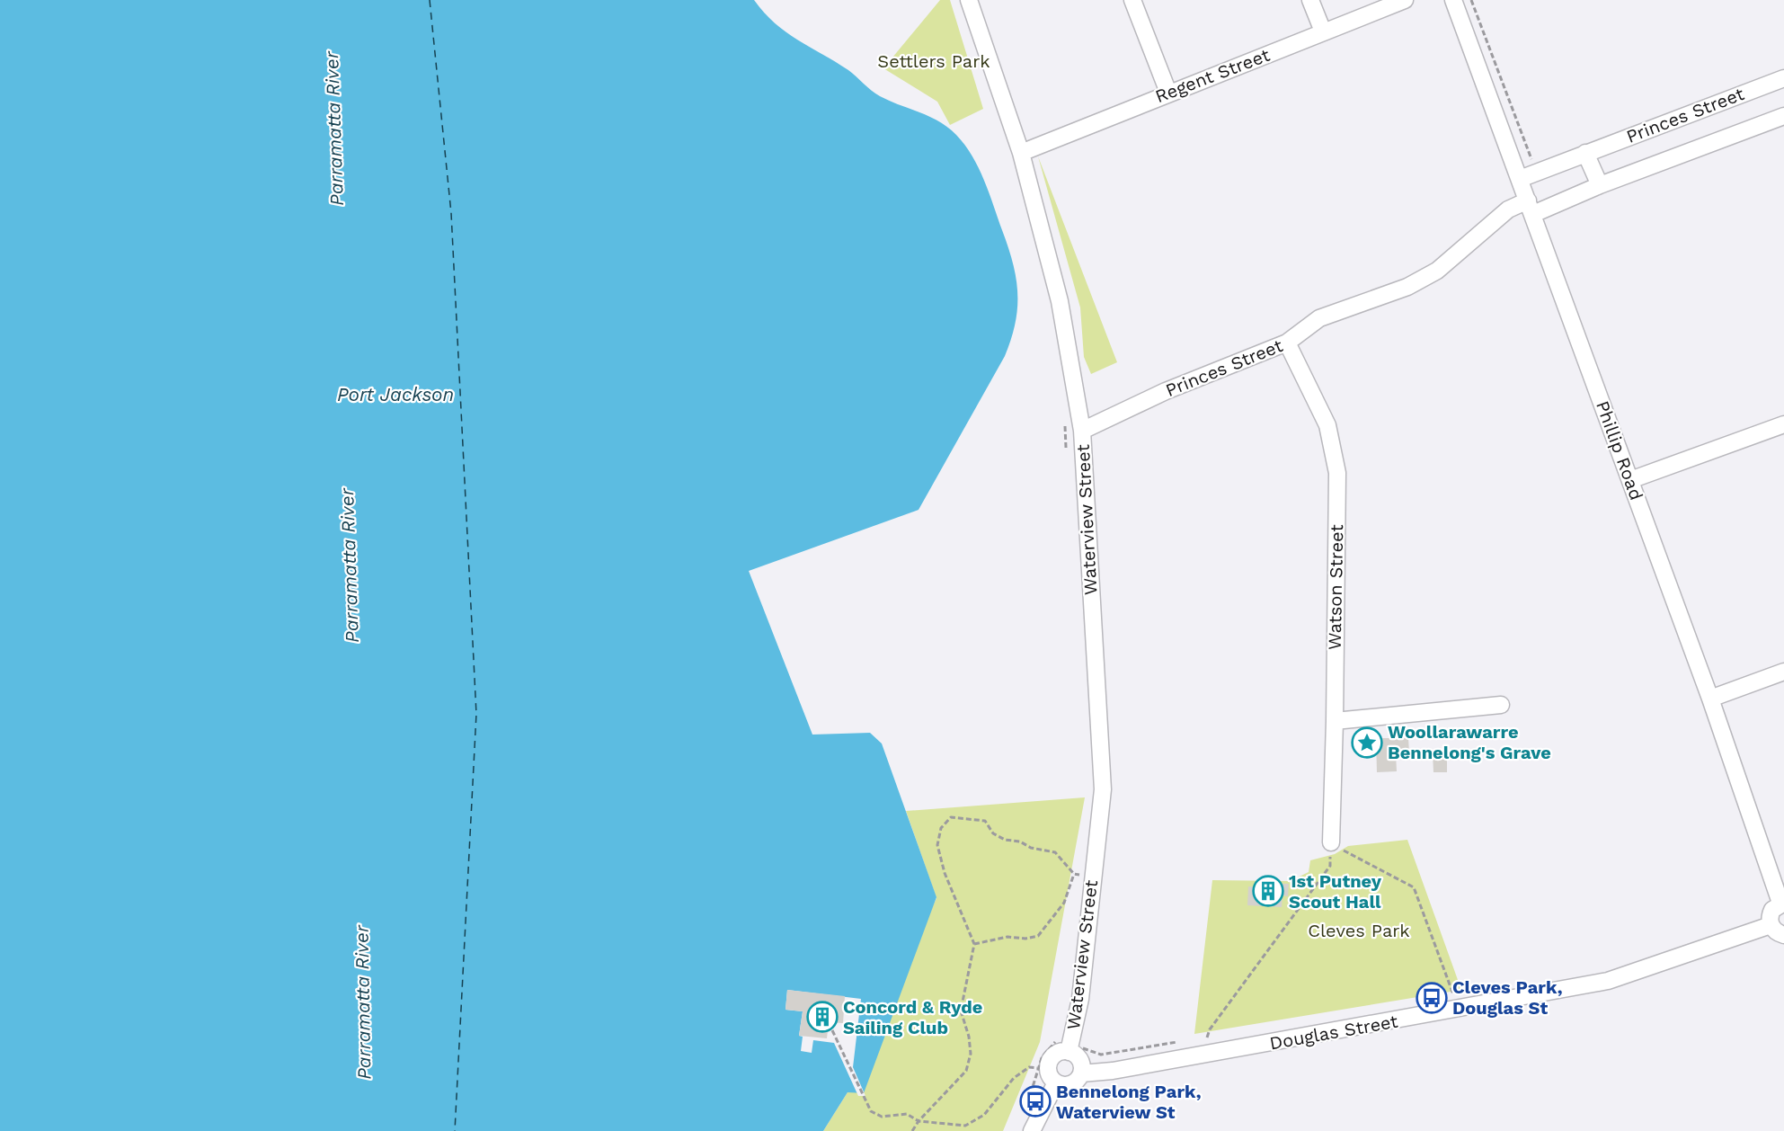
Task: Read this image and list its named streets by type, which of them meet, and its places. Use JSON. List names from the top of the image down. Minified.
{"streets":{"street":["Regent Street","Princes Street","Phillip Road","Waterview Street","Watson Street","Douglas Street"]},"crossings":[["Regent Street","Waterview Street"],["Princes Street","Phillip Road"],["Princes Street","Waterview Street"],["Princes Street","Watson Street"]],"water":["Parramatta River","Port Jackson"],"parks":["Settlers Park","Cleves Park"],"places":{"place":["Woollarawarre Bennelong's Grave"],"building":["1st Putney Scout Hall","Concord & Ryde Sailing Club"],"bus stop":["Cleves Park, Douglas St","Bennelong Park, Waterview St"]}}
